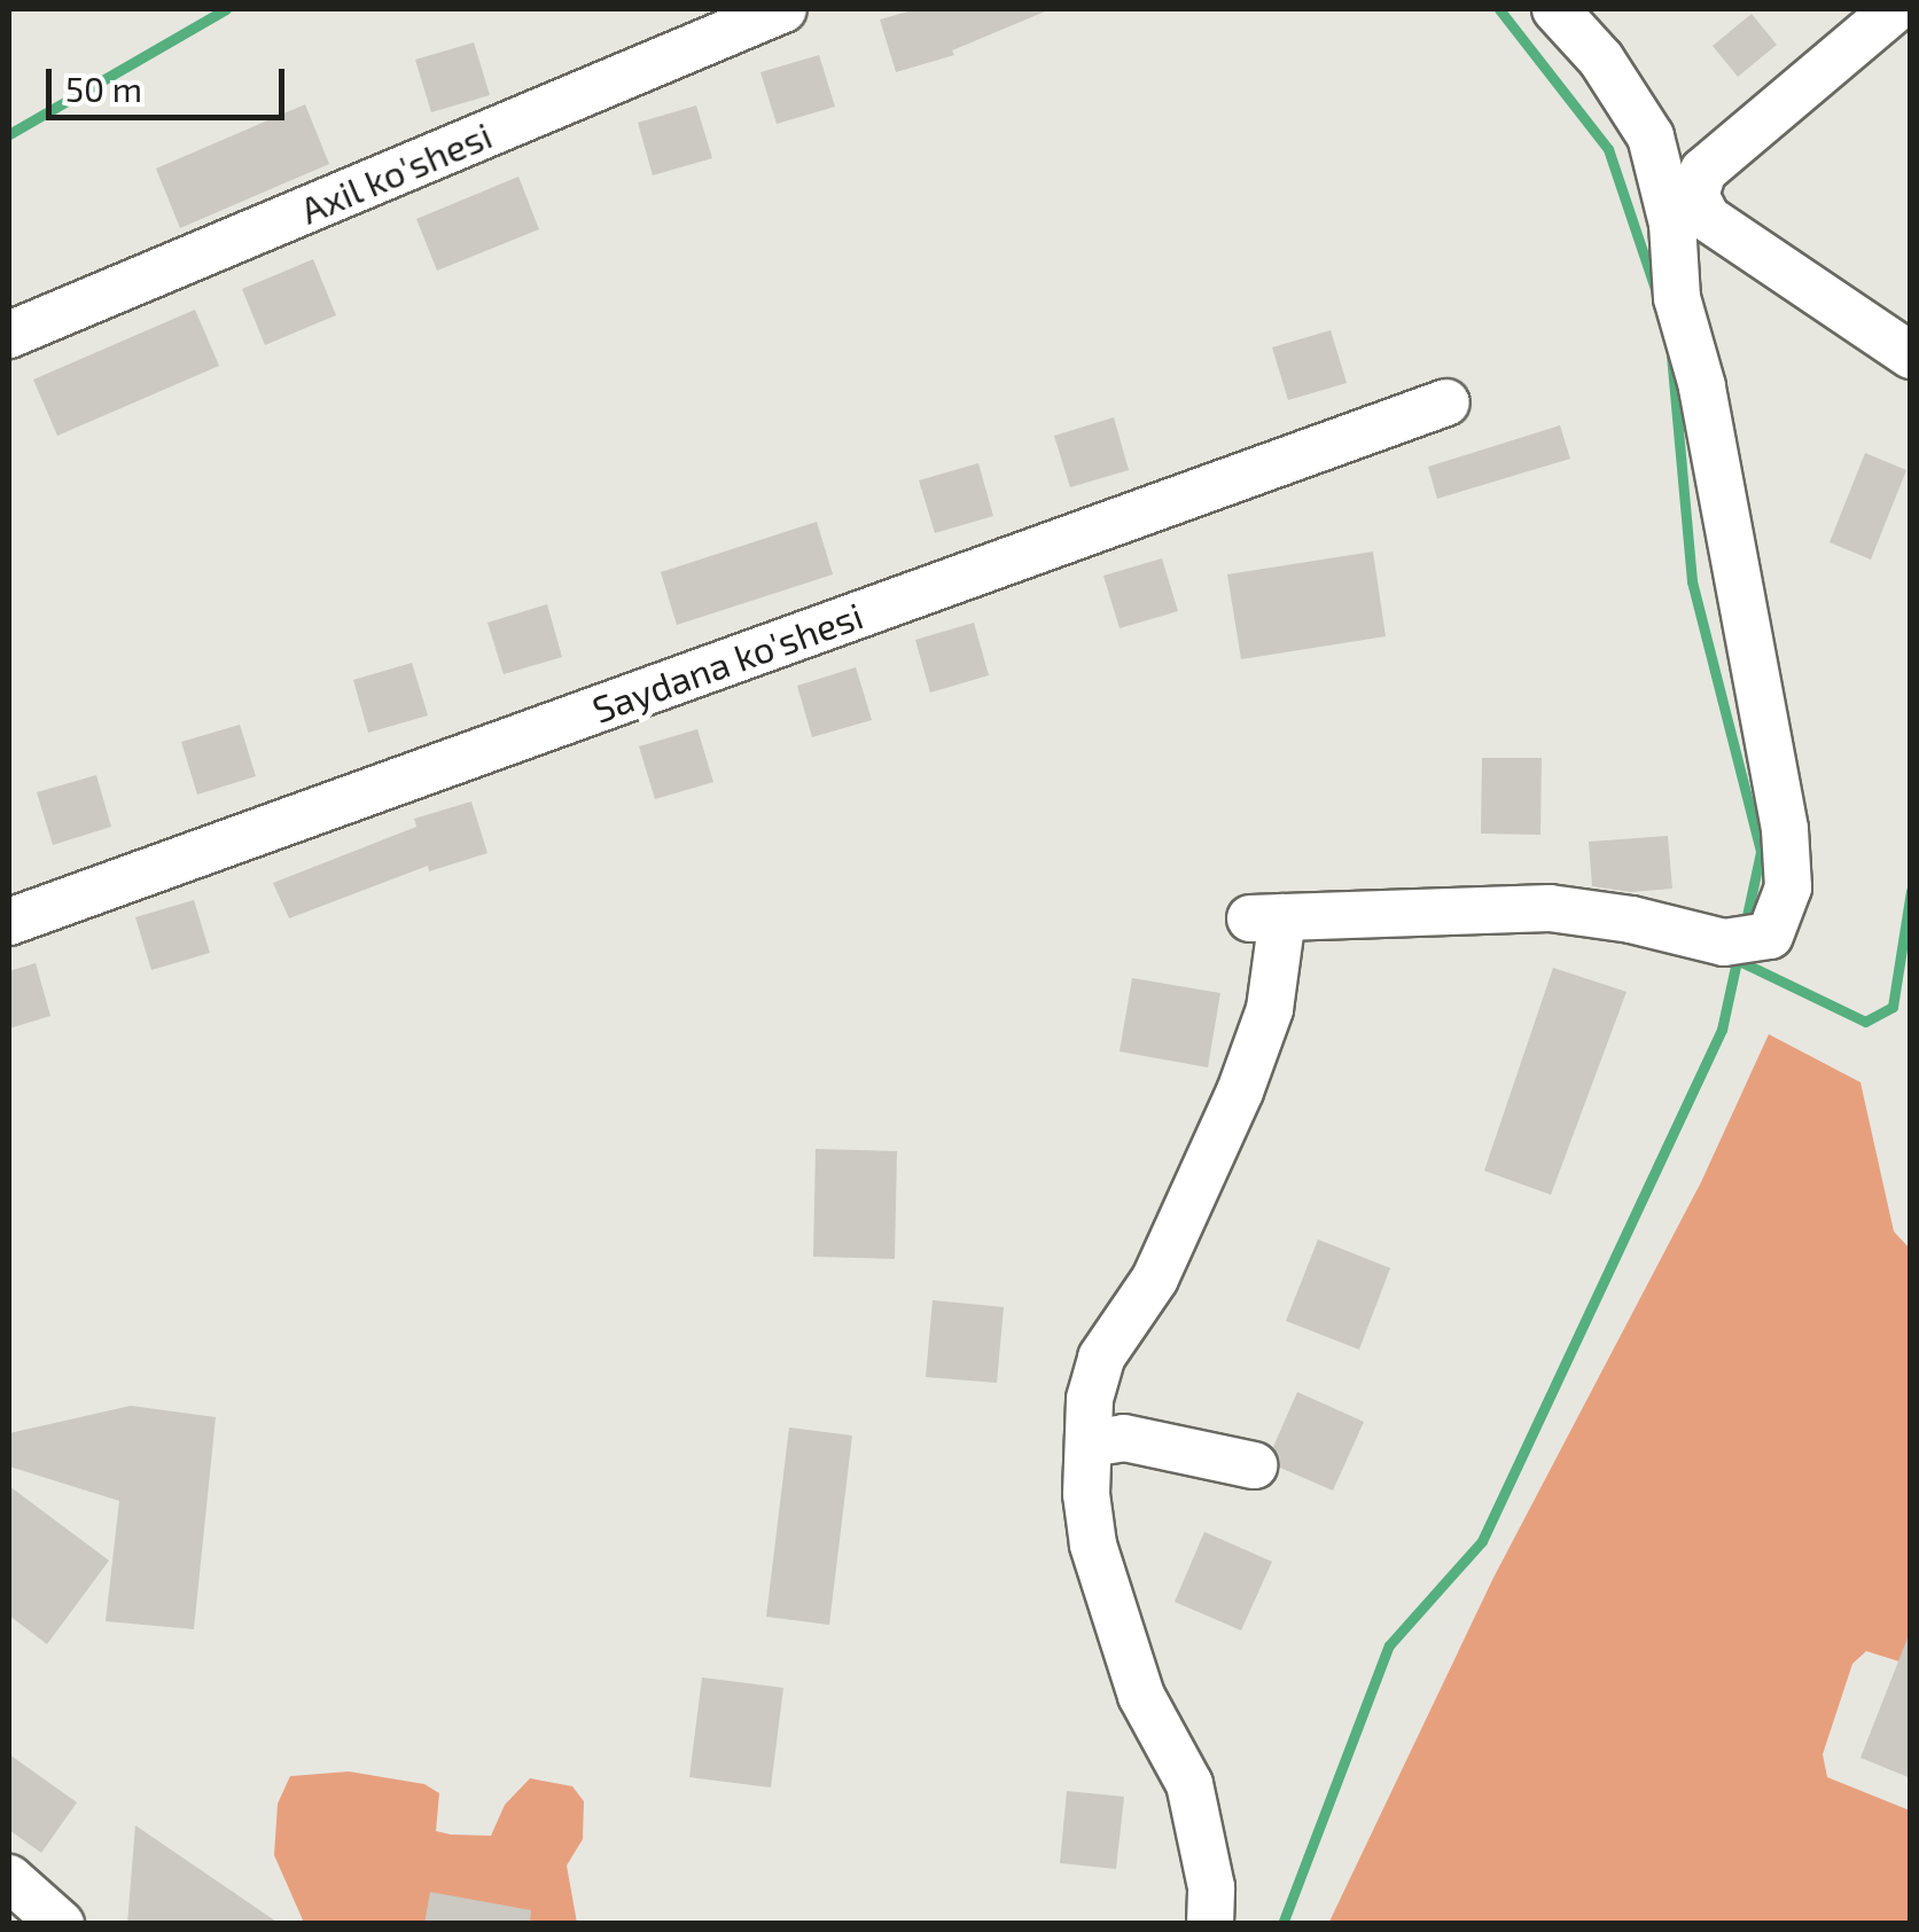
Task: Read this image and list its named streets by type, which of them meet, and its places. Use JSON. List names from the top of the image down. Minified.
{"streets":{"street":["Axil ko'shesi","Saydana ko'shesi"]},"scale_bar":"50 m"}
